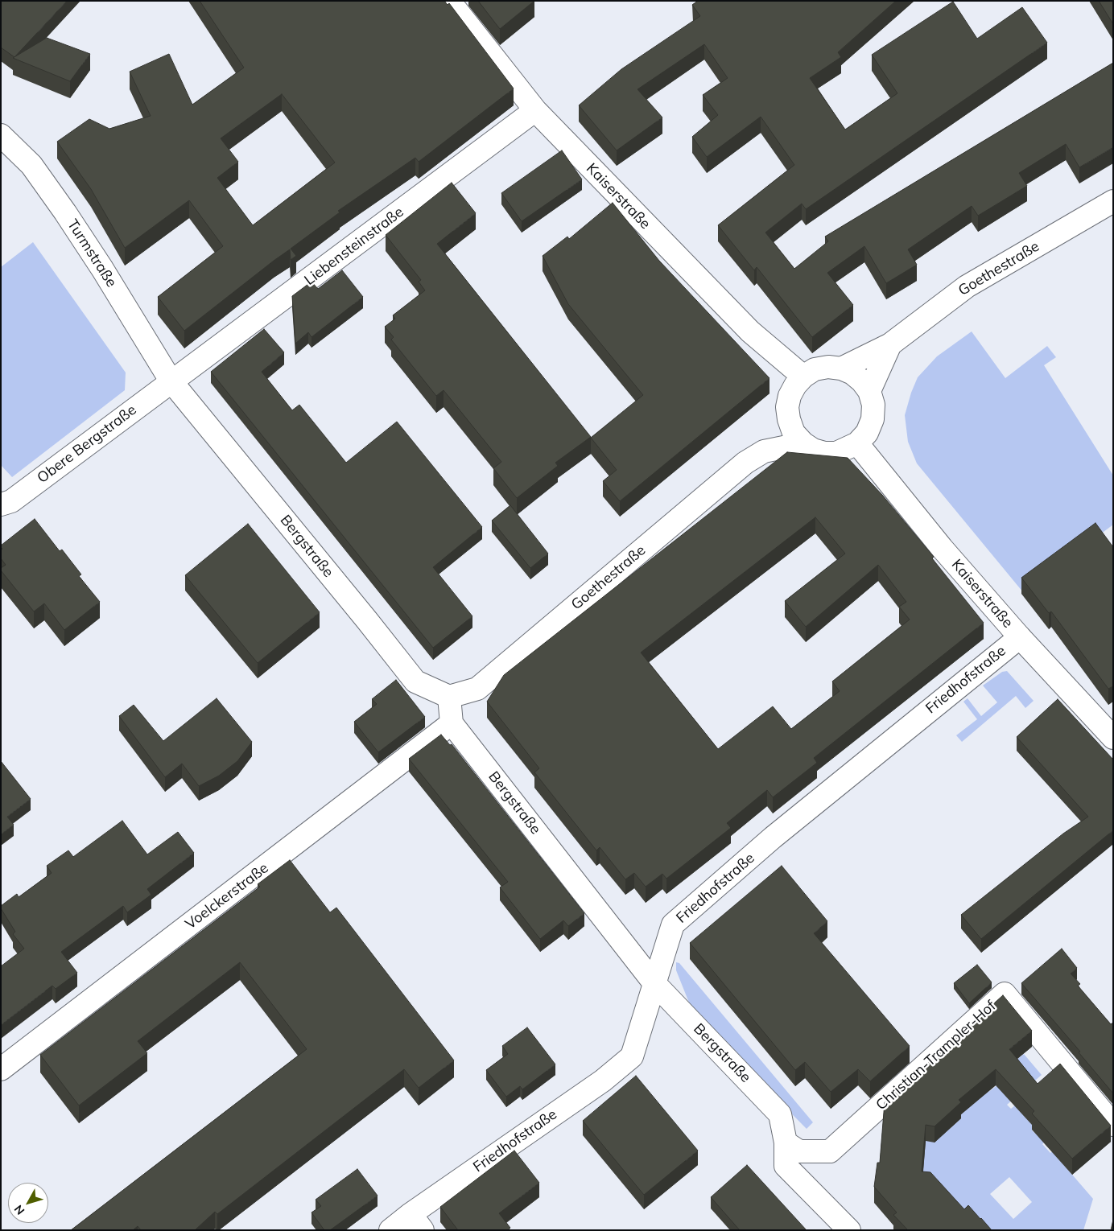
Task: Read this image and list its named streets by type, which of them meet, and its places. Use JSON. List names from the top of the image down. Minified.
{"streets":{"street":["Kaiserstraße","Liebensteinstraße","Turmstraße","Goethestraße","Obere Bergstraße","Bergstraße","Friedhofstraße","Voelckerstraße","Christian-Trampler-Hof"]},"crossings":[["Kaiserstraße","Liebensteinstraße"],["Kaiserstraße","Goethestraße"],["Kaiserstraße","Friedhofstraße"],["Liebensteinstraße","Turmstraße"],["Liebensteinstraße","Obere Bergstraße"],["Liebensteinstraße","Bergstraße"],["Turmstraße","Obere Bergstraße"],["Turmstraße","Bergstraße"],["Goethestraße","Bergstraße"],["Obere Bergstraße","Bergstraße"],["Bergstraße","Friedhofstraße"],["Bergstraße","Voelckerstraße"],["Bergstraße","Christian-Trampler-Hof"]],"north":"bottom left"}
